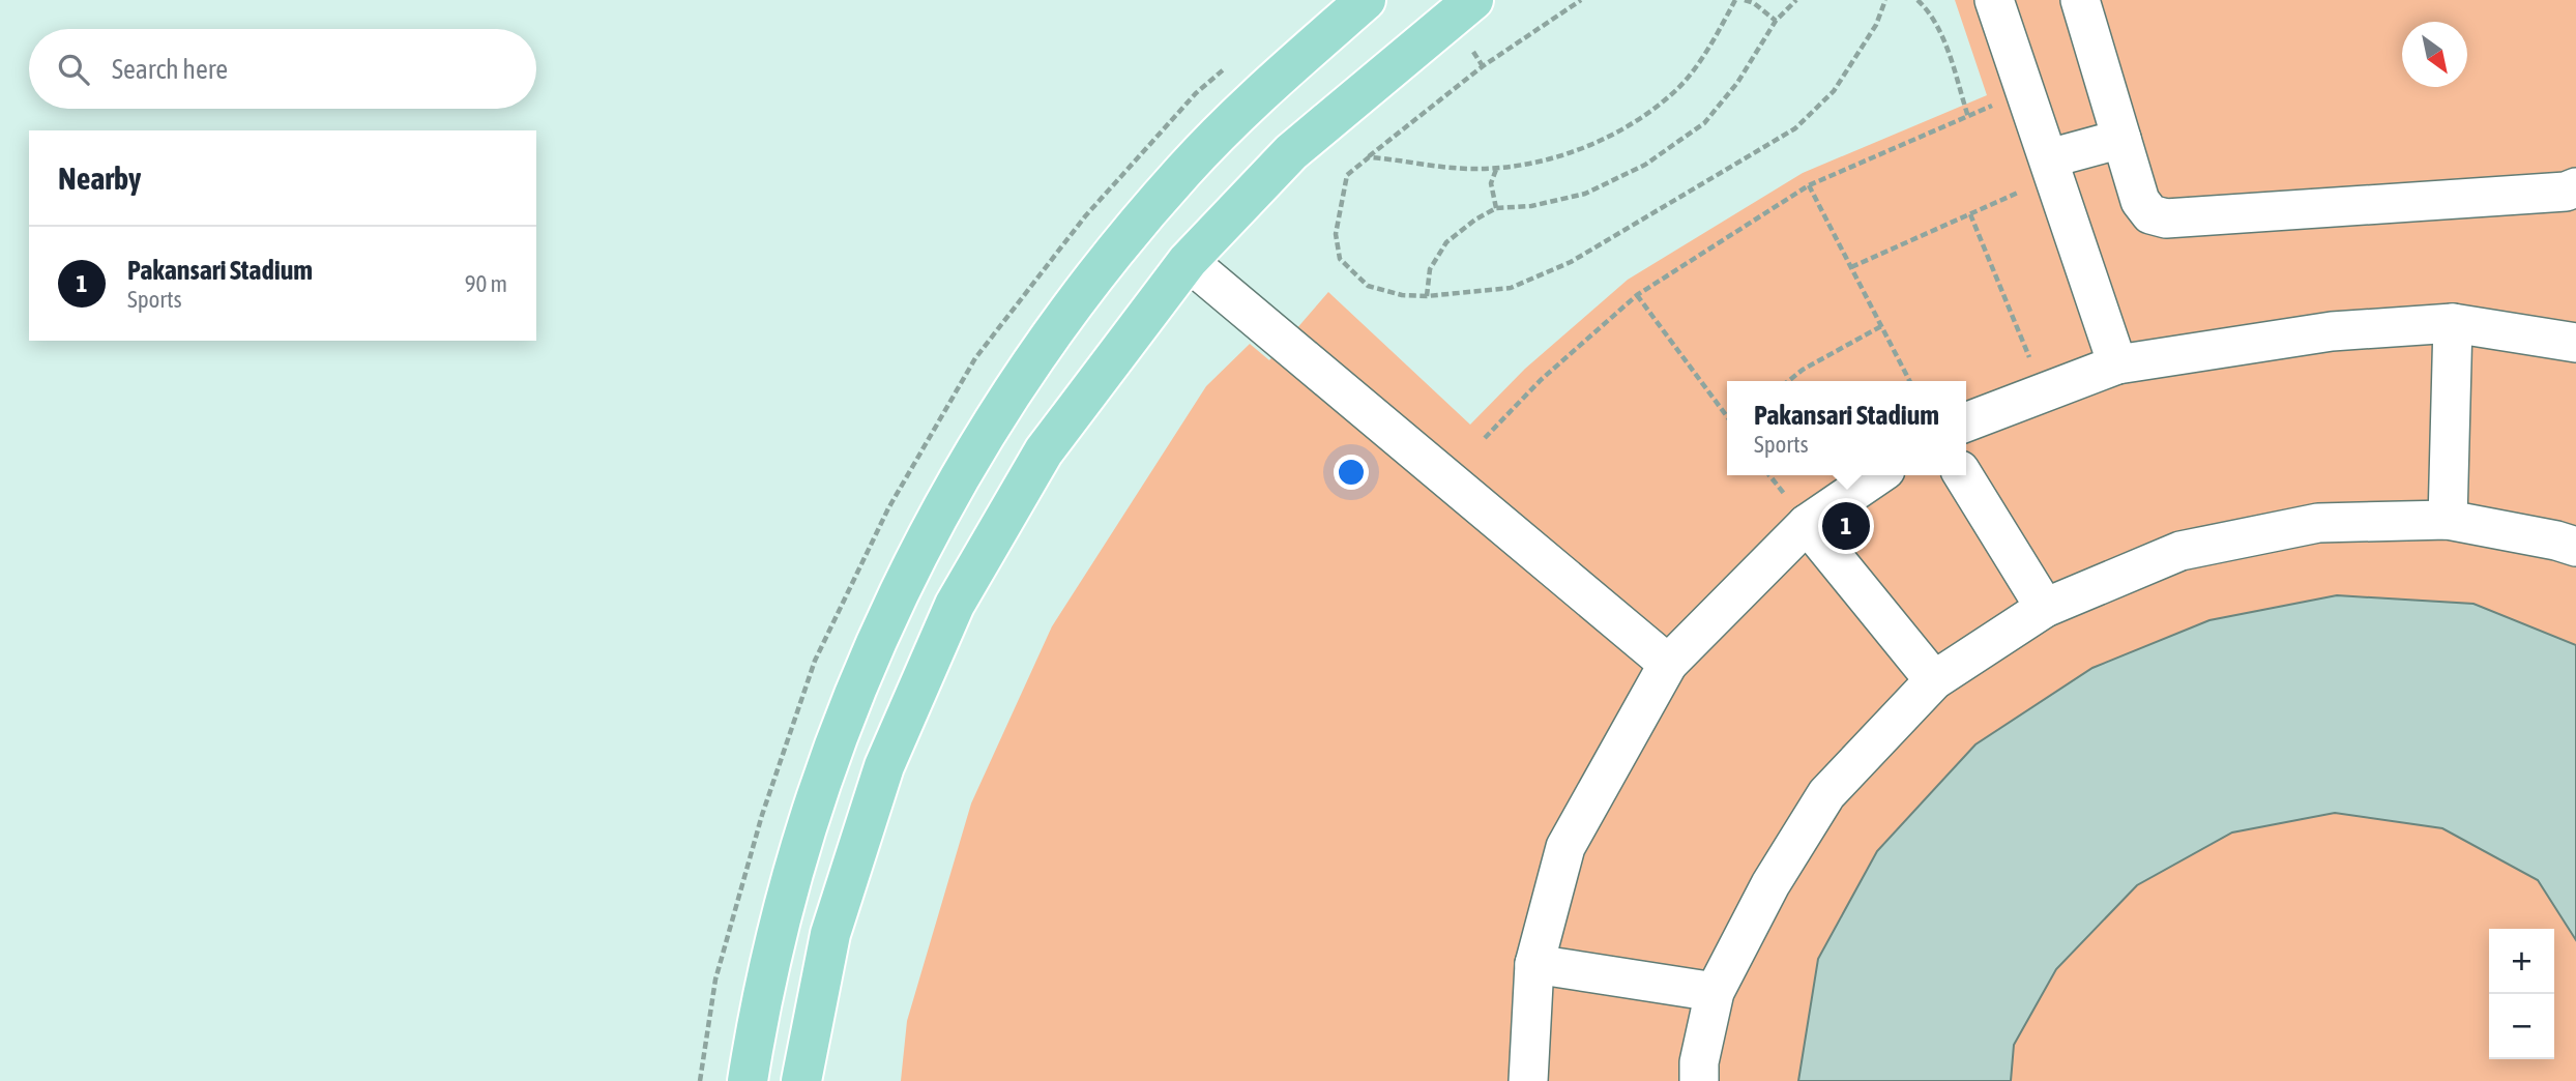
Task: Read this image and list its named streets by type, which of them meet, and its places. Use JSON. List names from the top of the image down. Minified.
{"north":"bottom right","page":{"search":"Search here","heading":"Nearby","list":[{"mark":"1","name":"Pakansari Stadium","note":"Sports","value":"90 m"}],"popup":["Pakansari Stadium","Sports"],"pins":"1","map_buttons":["+","−"]}}
